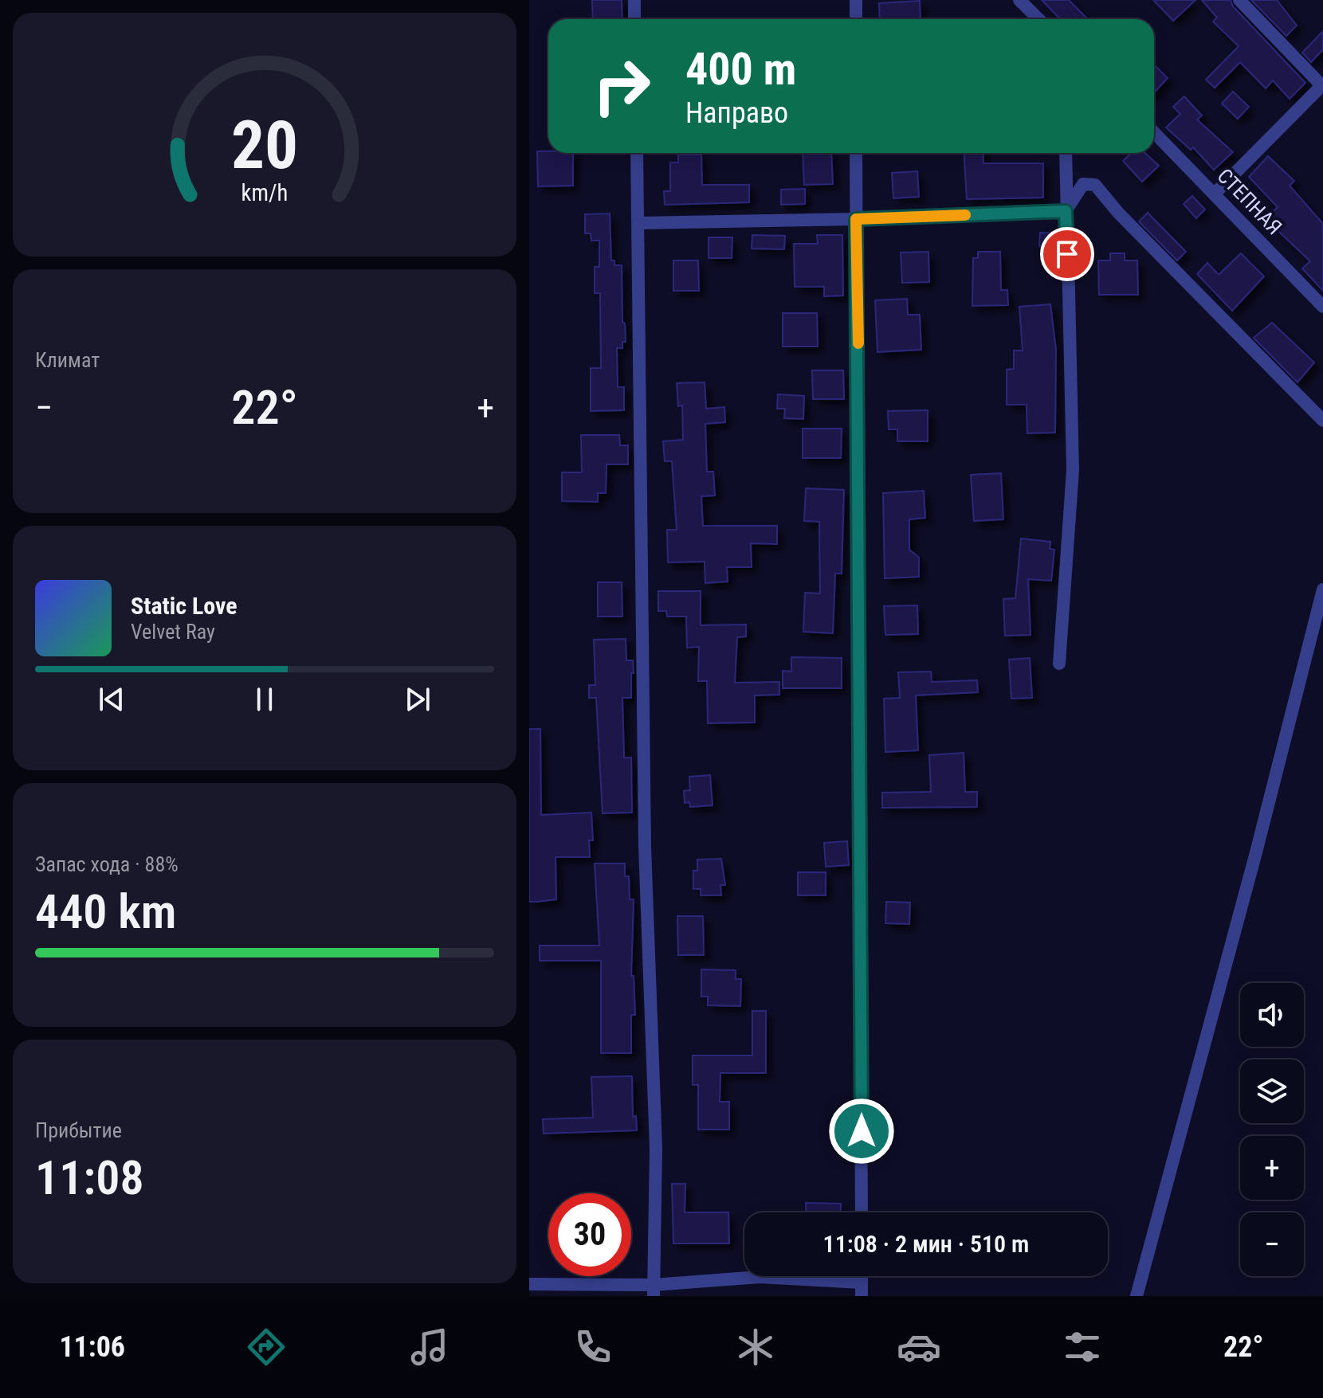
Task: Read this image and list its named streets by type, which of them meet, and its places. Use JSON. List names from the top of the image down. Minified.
{"streets":{"street":["СТЕПНАЯ"]},"page":{"turn":["400 m","Направо"],"tile":["Климат",["Запас хода · 88%","440 km"],["Прибытие","11:08"]],"heat":["−","22°","+"],"song":["Static Love","Velvet Ray"],"map_buttons":["+","−"],"limit":"30","trip":"11:08 · 2 мин · 510 m","tabs":["11:06","22°"],"gauge":["20","km/h"]}}
